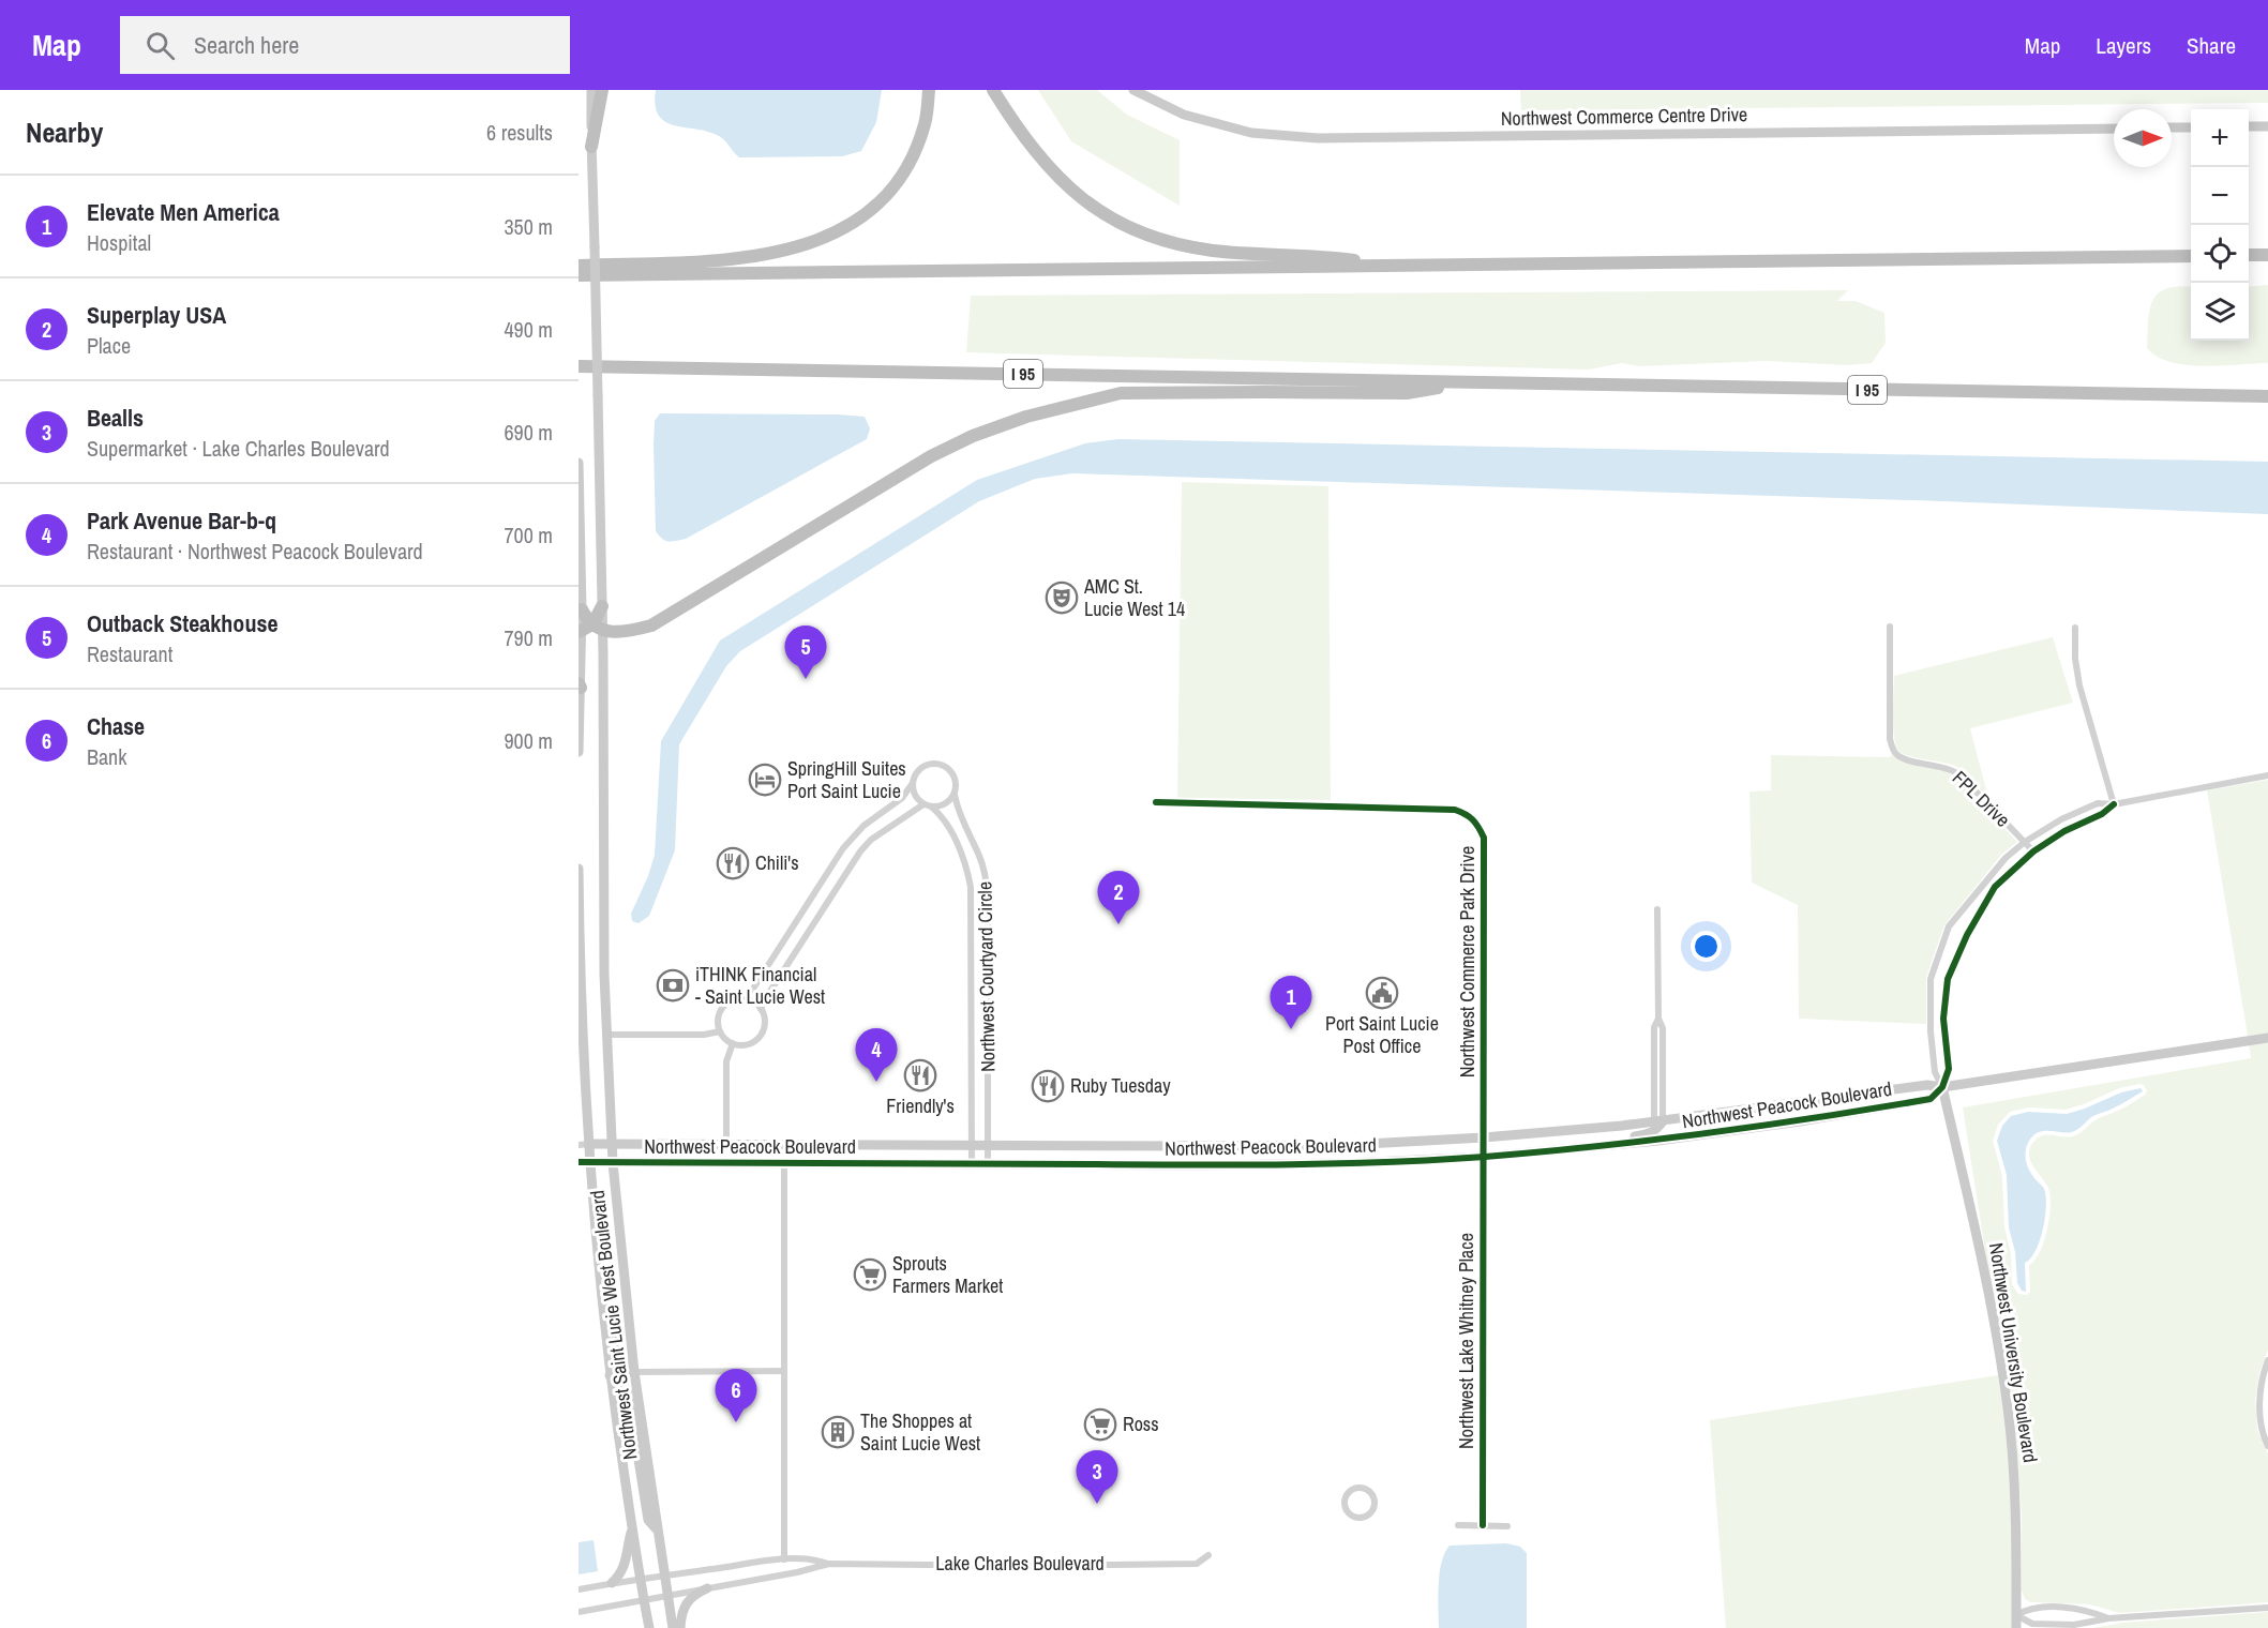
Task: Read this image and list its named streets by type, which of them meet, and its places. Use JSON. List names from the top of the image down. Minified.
{"streets":{"highway":["I 95"],"street":["Northwest Commerce Centre Drive","FPL Drive","Northwest Commerce Park Drive","Northwest Courtyard Circle","Northwest Peacock Boulevard","Northwest Saint Lucie West Boulevard","Northwest Lake Whitney Place","Northwest University Boulevard","Lake Charles Boulevard"]},"crossings":[["Northwest Commerce Park Drive","Northwest Peacock Boulevard"],["Northwest Commerce Park Drive","Northwest Lake Whitney Place"],["Northwest Courtyard Circle","Northwest Peacock Boulevard"],["Northwest Peacock Boulevard","Northwest Saint Lucie West Boulevard"],["Northwest Peacock Boulevard","Northwest Lake Whitney Place"],["Northwest Peacock Boulevard","Northwest University Boulevard"]],"places":{"theatre":["AMC St. Lucie West 14"],"hotel":["SpringHill Suites Port Saint Lucie"],"restaurant":["Chili's","Friendly's","Ruby Tuesday"],"bank":["iTHINK Financial - Saint Lucie West"],"public building":["Port Saint Lucie Post Office"],"supermarket":["Sprouts Farmers Market","Ross"],"building":["The Shoppes at Saint Lucie West"]},"north":"right","page":{"header":"Map","search":"Search here","nav":["Map","Layers","Share"],"heading":["Nearby","6 results"],"map_buttons":["+","−"],"list":[{"mark":"1","name":"Elevate Men America","note":"Hospital","value":"350 m"},{"mark":"2","name":"Superplay USA","note":"Place","value":"490 m"},{"mark":"3","name":"Bealls","note":"Supermarket · Lake Charles Boulevard","value":"690 m"},{"mark":"4","name":"Park Avenue Bar-b-q","note":"Restaurant · Northwest Peacock Boulevard","value":"700 m"},{"mark":"5","name":"Outback Steakhouse","note":"Restaurant","value":"790 m"},{"mark":"6","name":"Chase","note":"Bank","value":"900 m"}],"pins":["5","2","1","4","6","3"]}}
